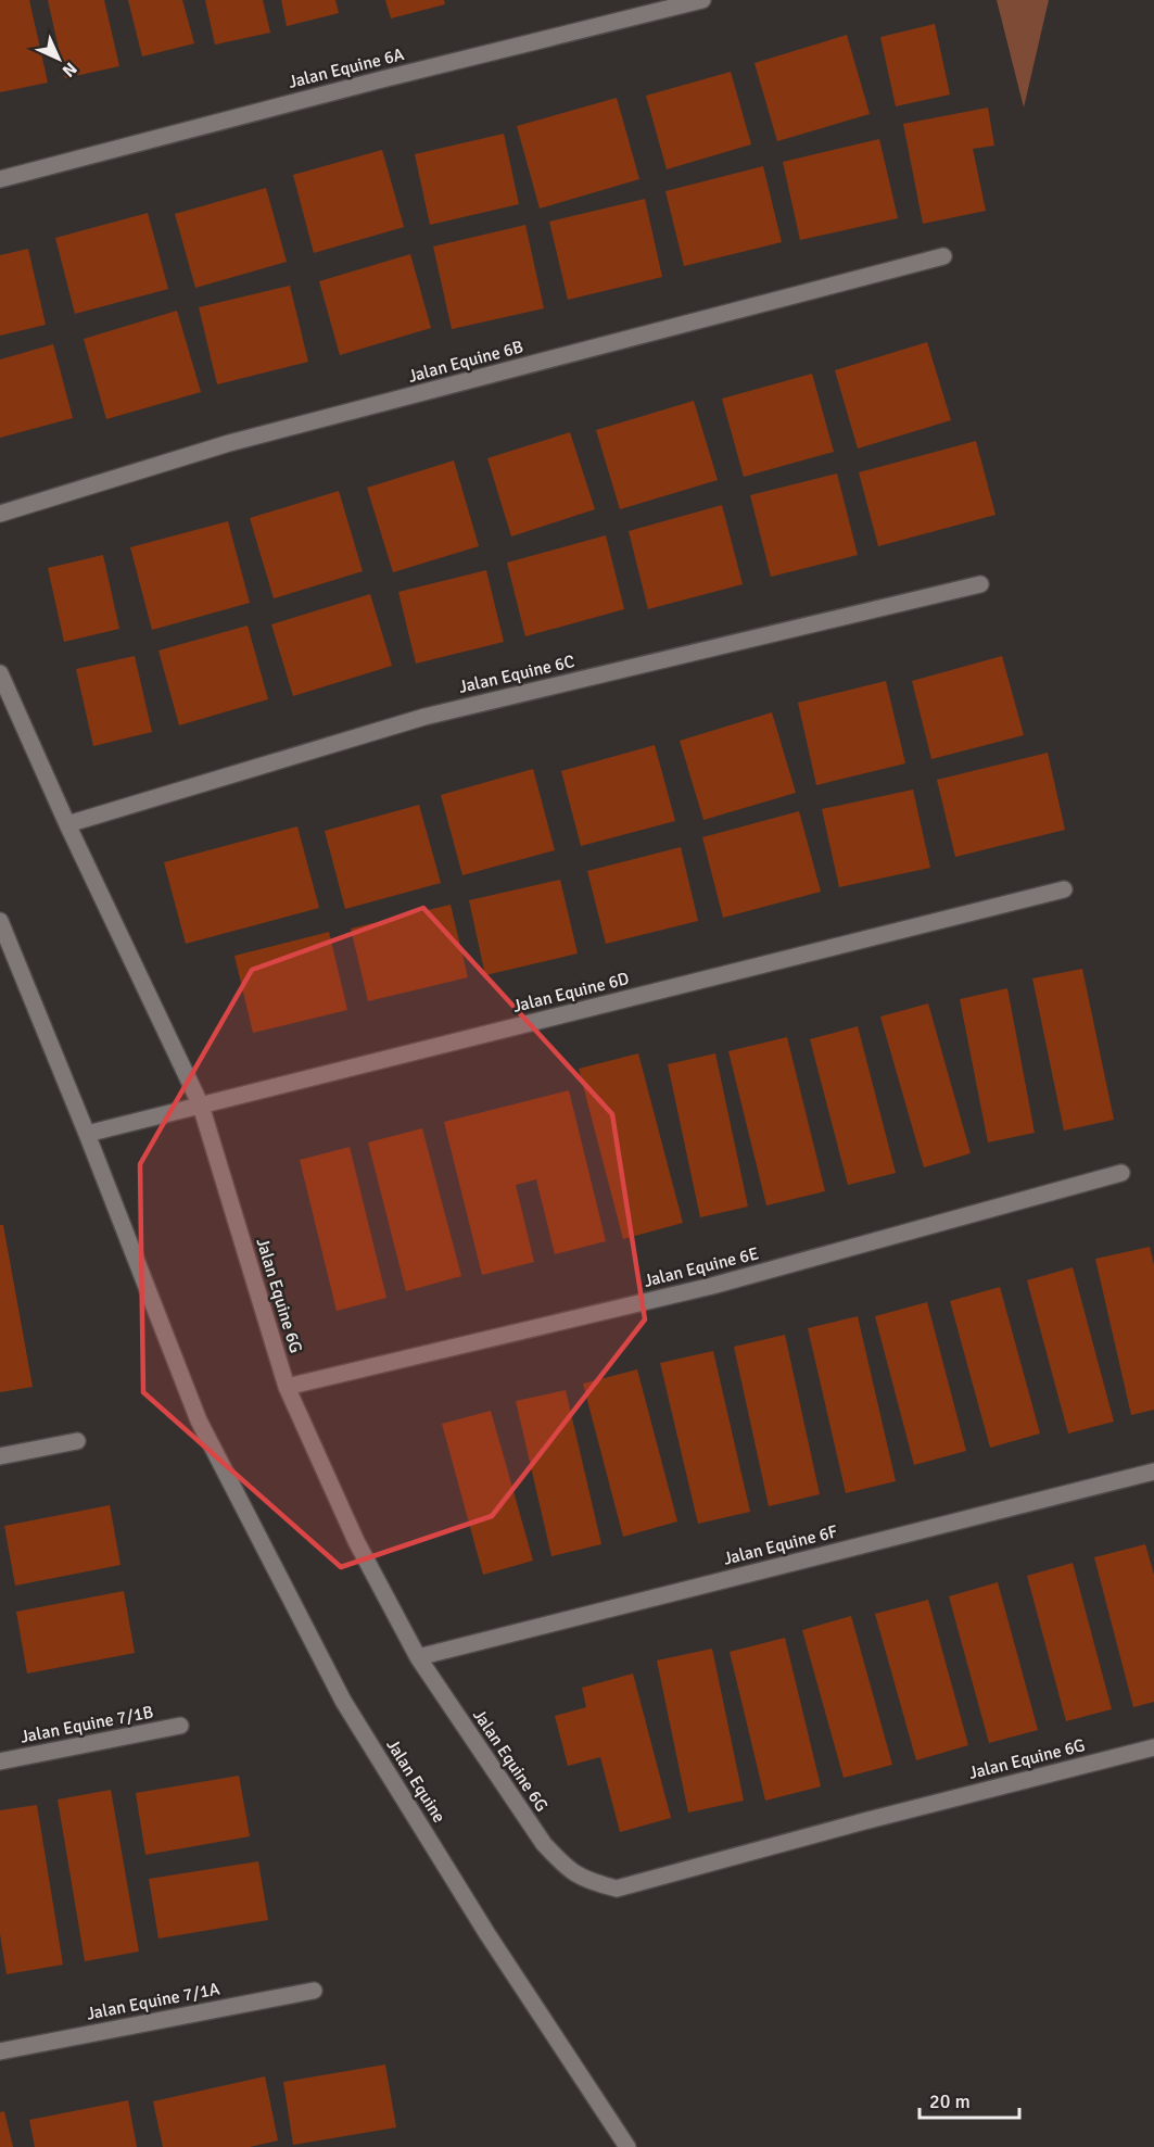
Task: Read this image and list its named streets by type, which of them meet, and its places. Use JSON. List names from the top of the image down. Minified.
{"streets":{"street":["Jalan Equine 6A","Jalan Equine 6B","Jalan Equine 6C","Jalan Equine 6D","Jalan Equine 6E","Jalan Equine 6G","Jalan Equine 6F","Jalan Equine 7/1B","Jalan Equine","Jalan Equine 7/1A"]},"crossings":[["Jalan Equine 6C","Jalan Equine 6G"],["Jalan Equine 6D","Jalan Equine 6G"],["Jalan Equine 6D","Jalan Equine"],["Jalan Equine 6E","Jalan Equine 6G"],["Jalan Equine 6G","Jalan Equine 6F"]],"scale_bar":"20 m","north":"bottom right"}
